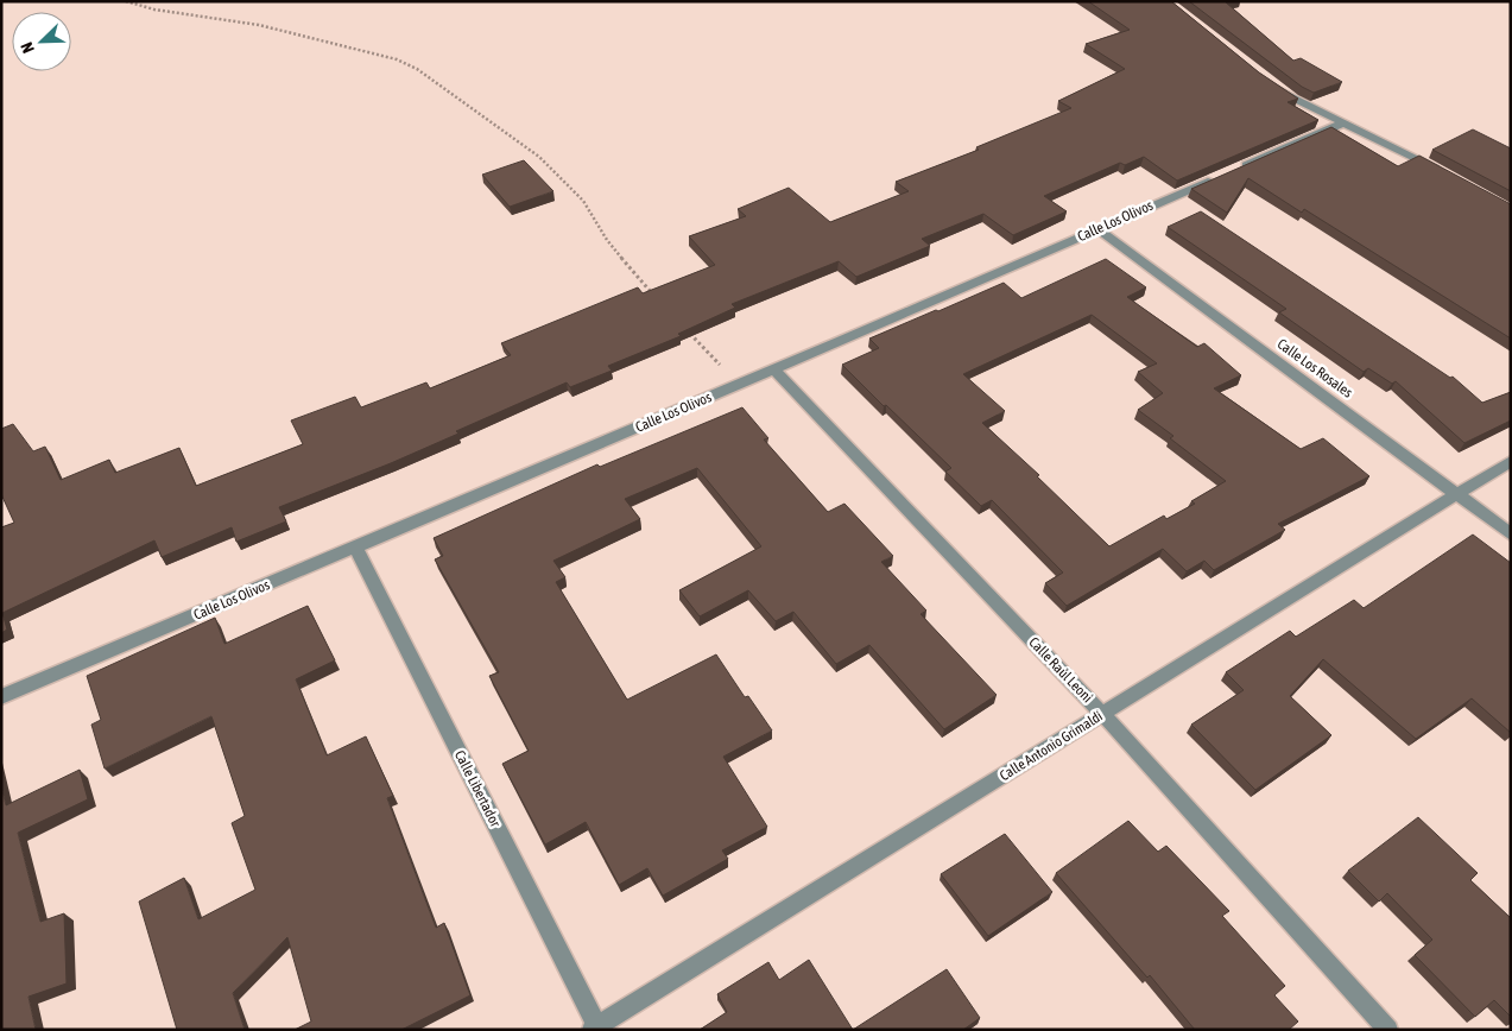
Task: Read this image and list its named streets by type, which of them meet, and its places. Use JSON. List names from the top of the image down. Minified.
{"streets":{"street":["Calle Los Olivos","Calle Los Rosales","Calle Raúl Leoni","Calle Antonio Grimaldi","Calle Libertador"]},"crossings":[["Calle Los Olivos","Calle Los Rosales"],["Calle Los Olivos","Calle Raúl Leoni"],["Calle Los Olivos","Calle Libertador"],["Calle Los Rosales","Calle Antonio Grimaldi"],["Calle Raúl Leoni","Calle Antonio Grimaldi"],["Calle Antonio Grimaldi","Calle Libertador"]],"north":"bottom left"}
